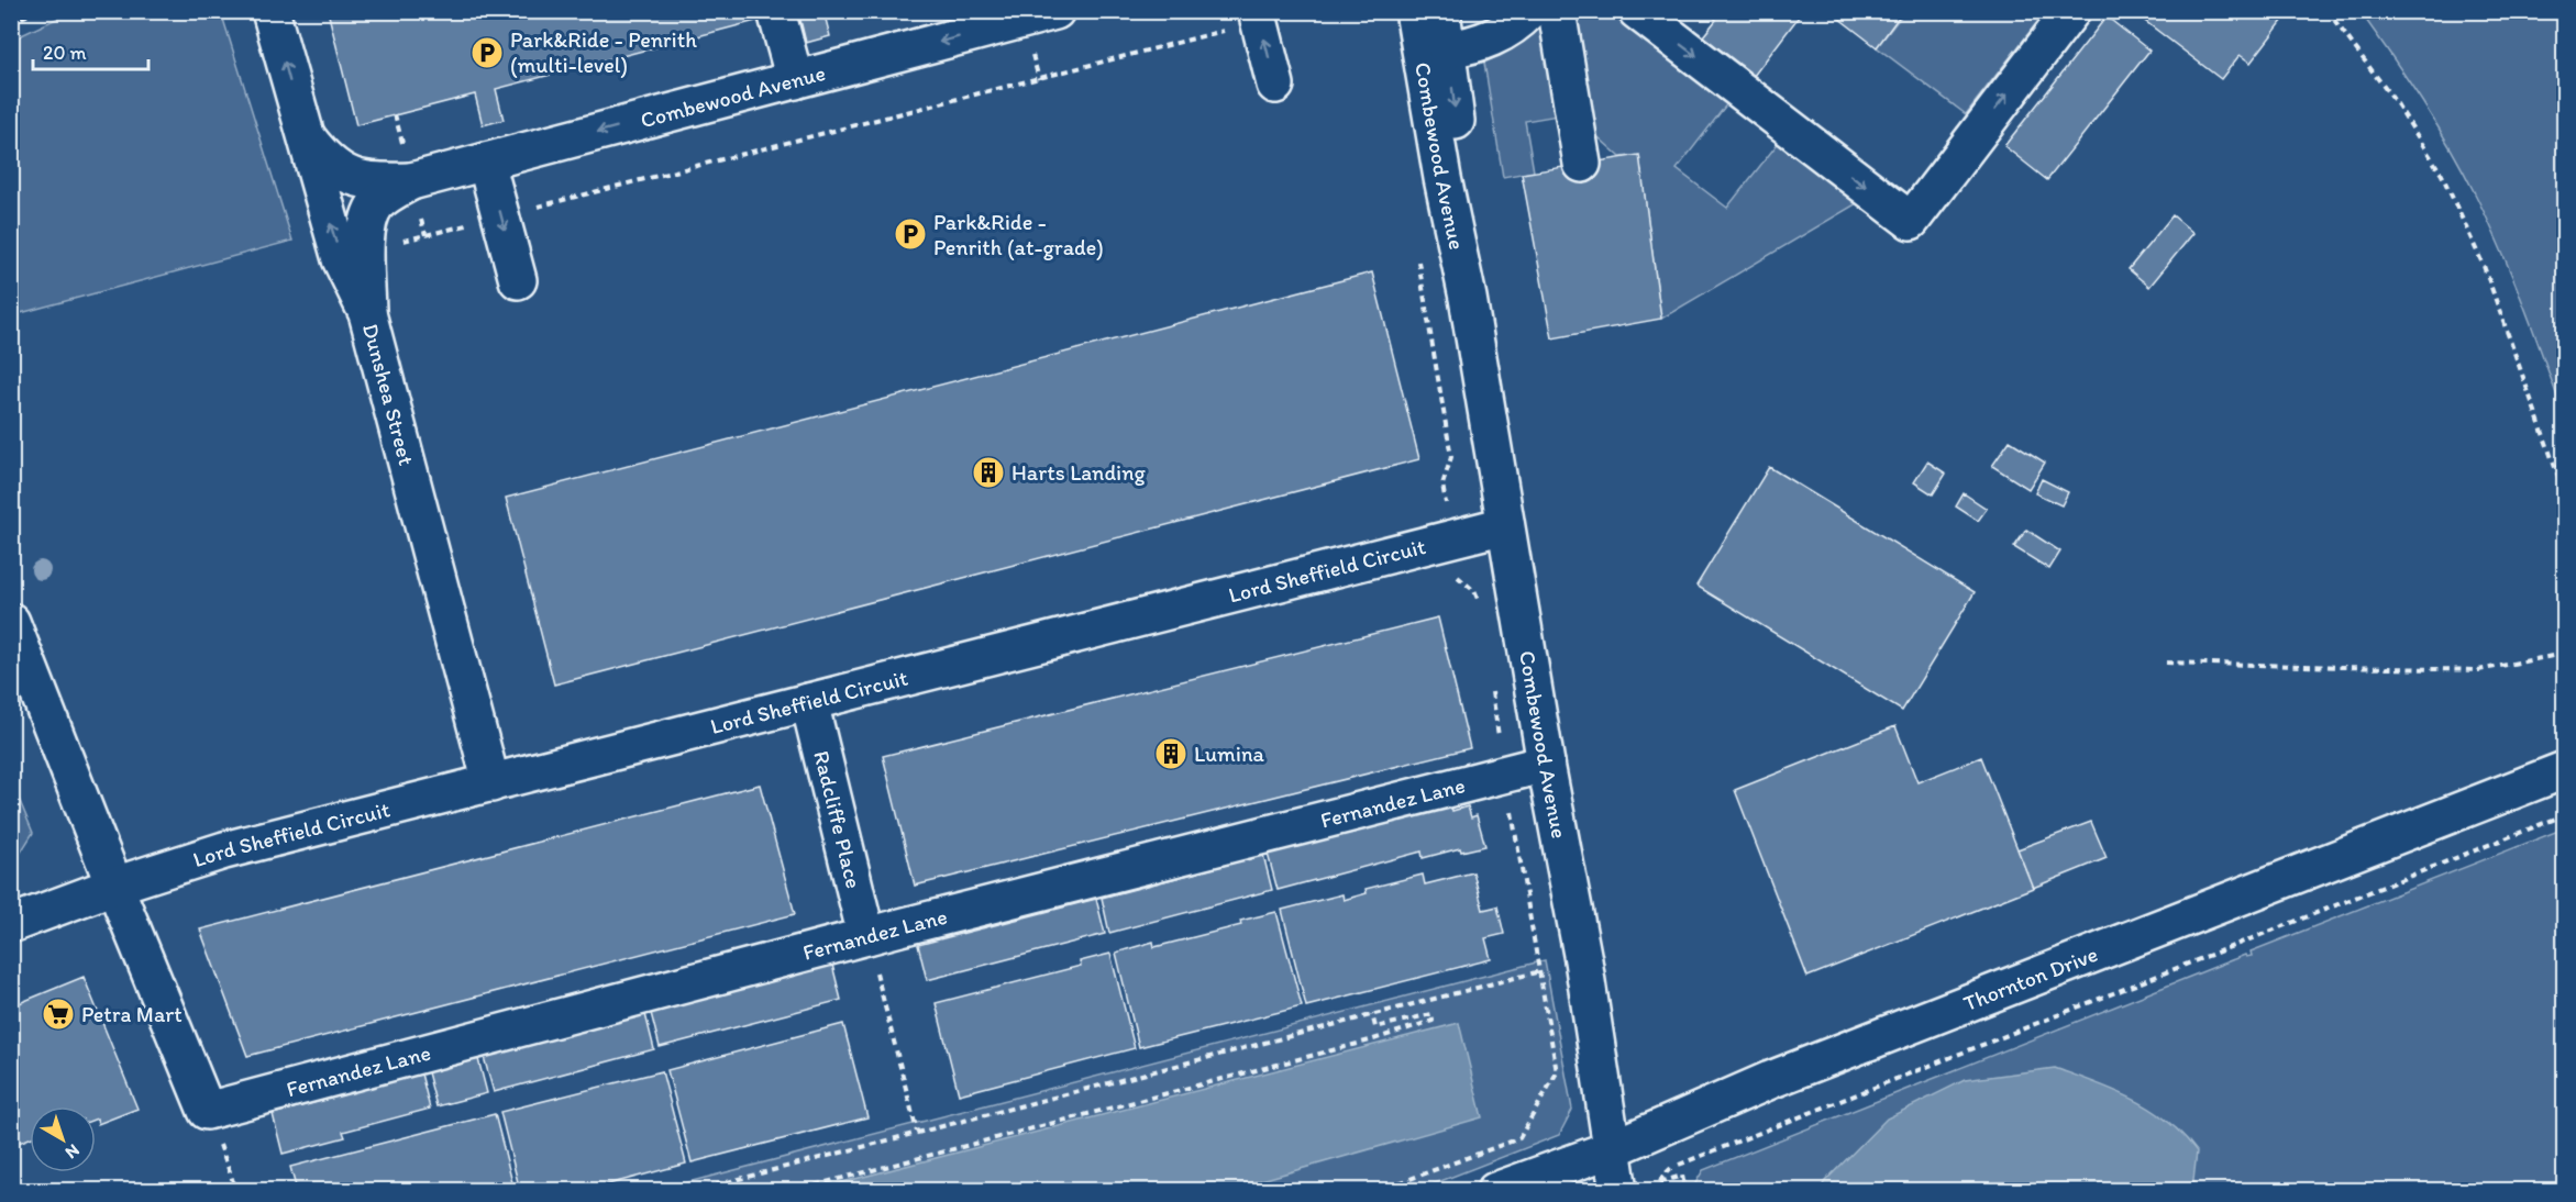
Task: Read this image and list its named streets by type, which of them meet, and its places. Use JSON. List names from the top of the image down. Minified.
{"streets":{"street":["Combewood Avenue","Dunshea Street","Lord Sheffield Circuit","Fernandez Lane","Radcliffe Place","Thornton Drive"]},"crossings":[["Combewood Avenue","Dunshea Street"],["Combewood Avenue","Lord Sheffield Circuit"],["Combewood Avenue","Fernandez Lane"],["Combewood Avenue","Thornton Drive"],["Dunshea Street","Lord Sheffield Circuit"],["Lord Sheffield Circuit","Radcliffe Place"],["Fernandez Lane","Radcliffe Place"]],"one_way":["Dunshea Street"],"places":{"parking":["Park&Ride - Penrith (multi-level)","Park&Ride - Penrith (at-grade)"],"building":["Harts Landing","Lumina"],"supermarket":["Petra Mart"]},"scale_bar":"20 m","north":"bottom right"}
